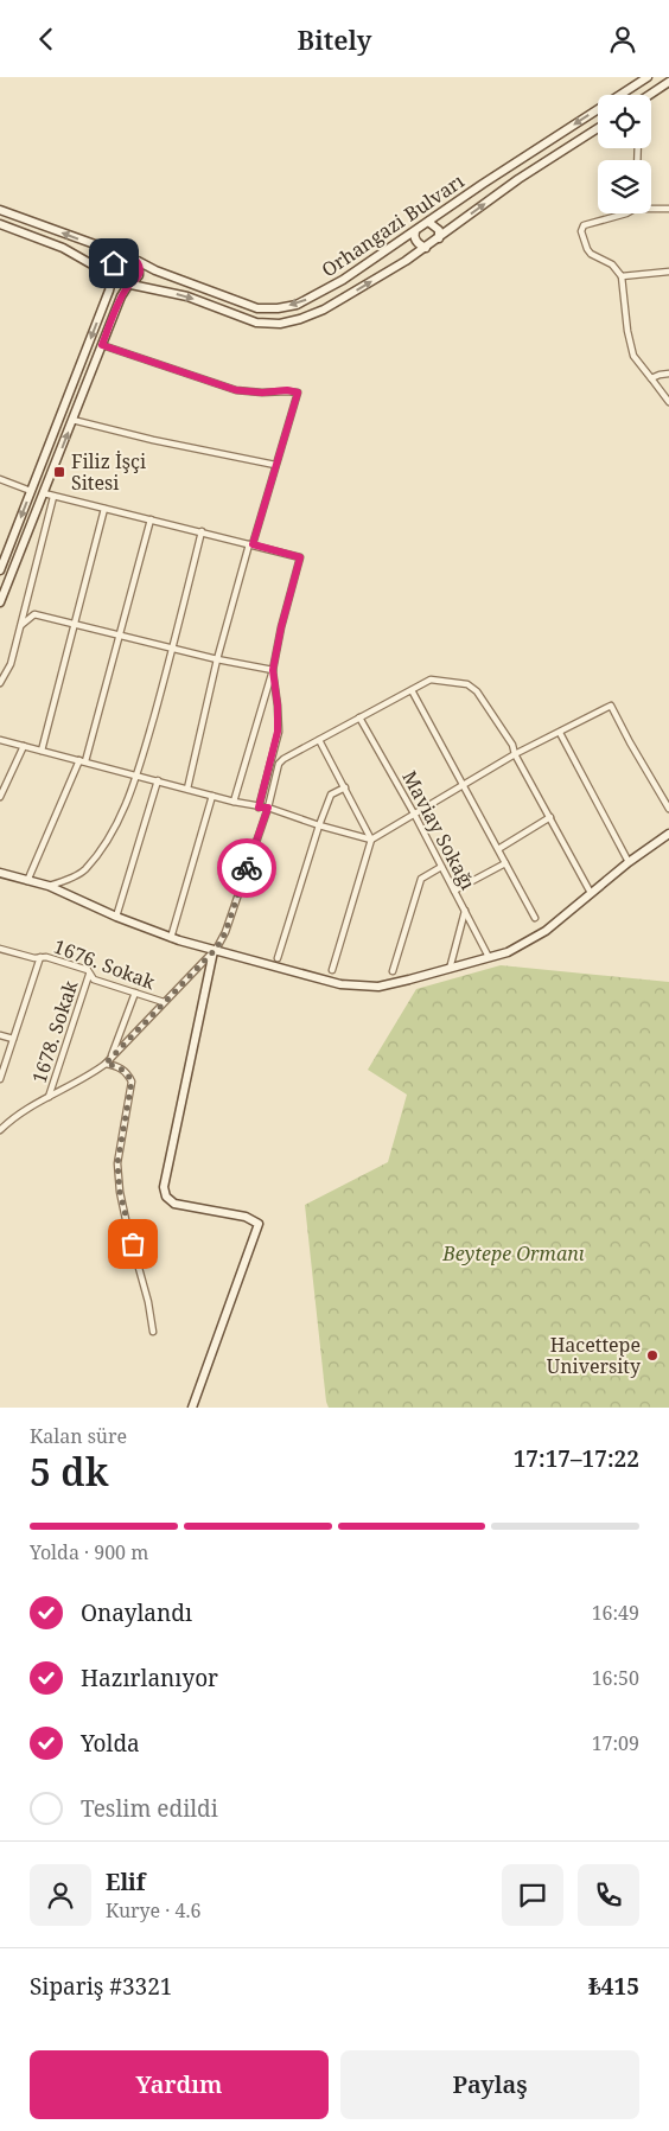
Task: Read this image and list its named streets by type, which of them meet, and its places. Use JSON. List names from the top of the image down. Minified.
{"streets":{"main road":["Orhangazi Bulvarı"],"street":["Maviay Sokağı","1676. Sokak","1678. Sokak"]},"crossings":[["1676. Sokak","1678. Sokak"]],"parks":["Beytepe Ormanı"],"places":{"transit":["Filiz İşçi Sitesi"],"other":["Hacettepe University"]},"page":{"header":"Bitely","heading":["5 dk","Kalan süre","17:17–17:22"],"panel":["Elif","Kurye · 4.6","Sipariş #3321","₺415"],"bar":"Yolda · 900 m","list":[["Onaylandı","16:49"],["Hazırlanıyor","16:50"],["Yolda","17:09"],"Teslim edildi"],"buttons":["Yardım","Paylaş"]}}
